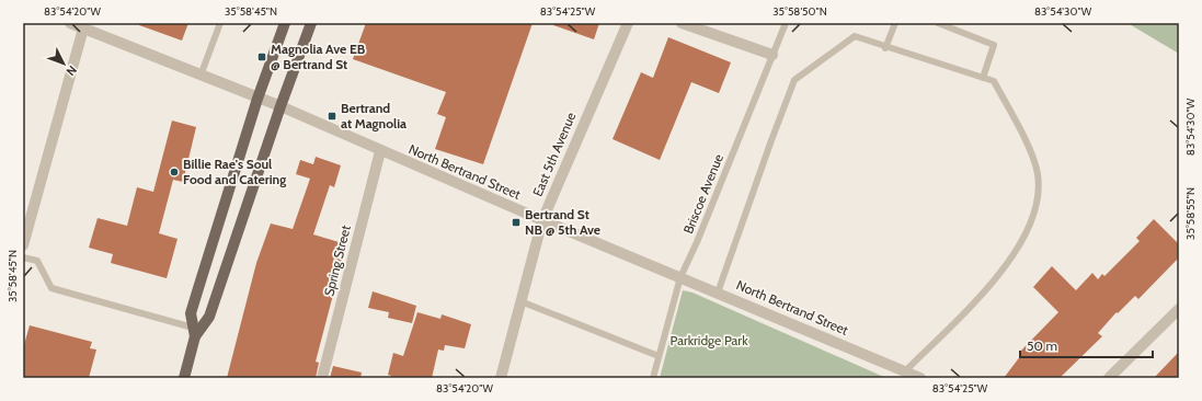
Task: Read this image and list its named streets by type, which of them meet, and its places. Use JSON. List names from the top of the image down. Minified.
{"streets":{"street":["East 5th Avenue","North Bertrand Street","Spring Street"],"lane":["Briscoe Avenue"]},"crossings":[["East 5th Avenue","North Bertrand Street"],["North Bertrand Street","Briscoe Avenue"],["North Bertrand Street","Spring Street"]],"parks":["Parkridge Park"],"places":{"transit":["Magnolia Ave EB @ Bertrand St","Bertrand at Magnolia","Bertrand St NB @ 5th Ave"],"other":["Billie Rae's Soul Food and Catering"]},"scale_bar":"50 m","north":"bottom right","coordinates":["83°54'20\"W","35°58'45\"N","83°54'25\"W","35°58'50\"N","83°54'30\"W","35°58'55\"N"]}
